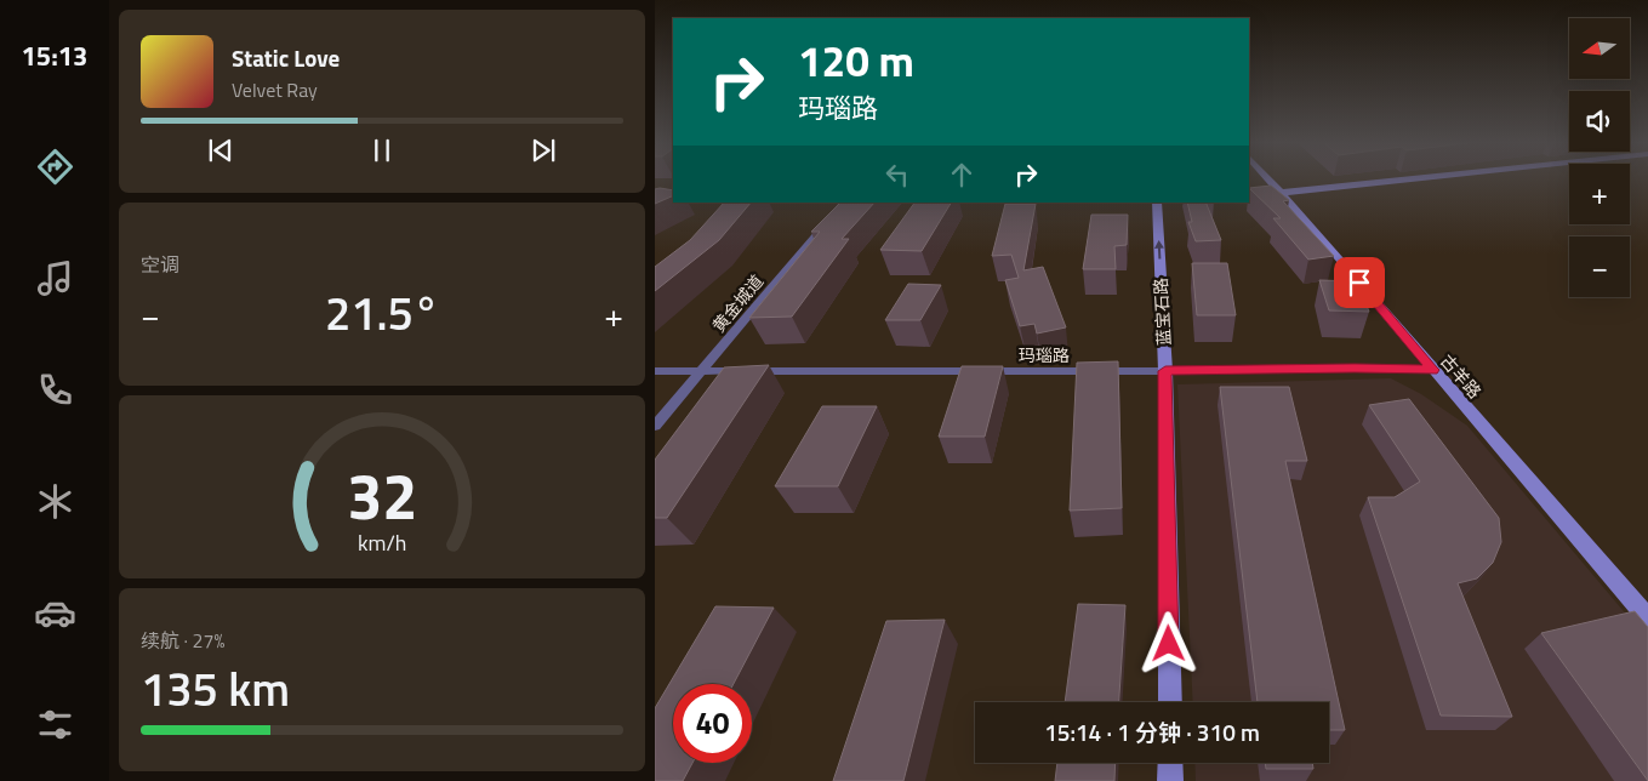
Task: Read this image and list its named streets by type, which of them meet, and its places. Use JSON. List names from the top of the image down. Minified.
{"streets":{"street":["黄金城道","蓝宝石路","玛瑙路","古羊路"]},"crossings":[["黄金城道","玛瑙路"],["蓝宝石路","玛瑙路"],["玛瑙路","古羊路"]],"north":"left","page":{"tabs":"15:13","map_buttons":["+","−"],"turn":["120 m","玛瑙路"],"song":["Static Love","Velvet Ray"],"tile":["空调",["续航 · 27%","135 km"]],"heat":["−","21.5°","+"],"limit":"40","trip":"15:14 · 1 分钟 · 310 m","gauge":["32","km/h"]}}
